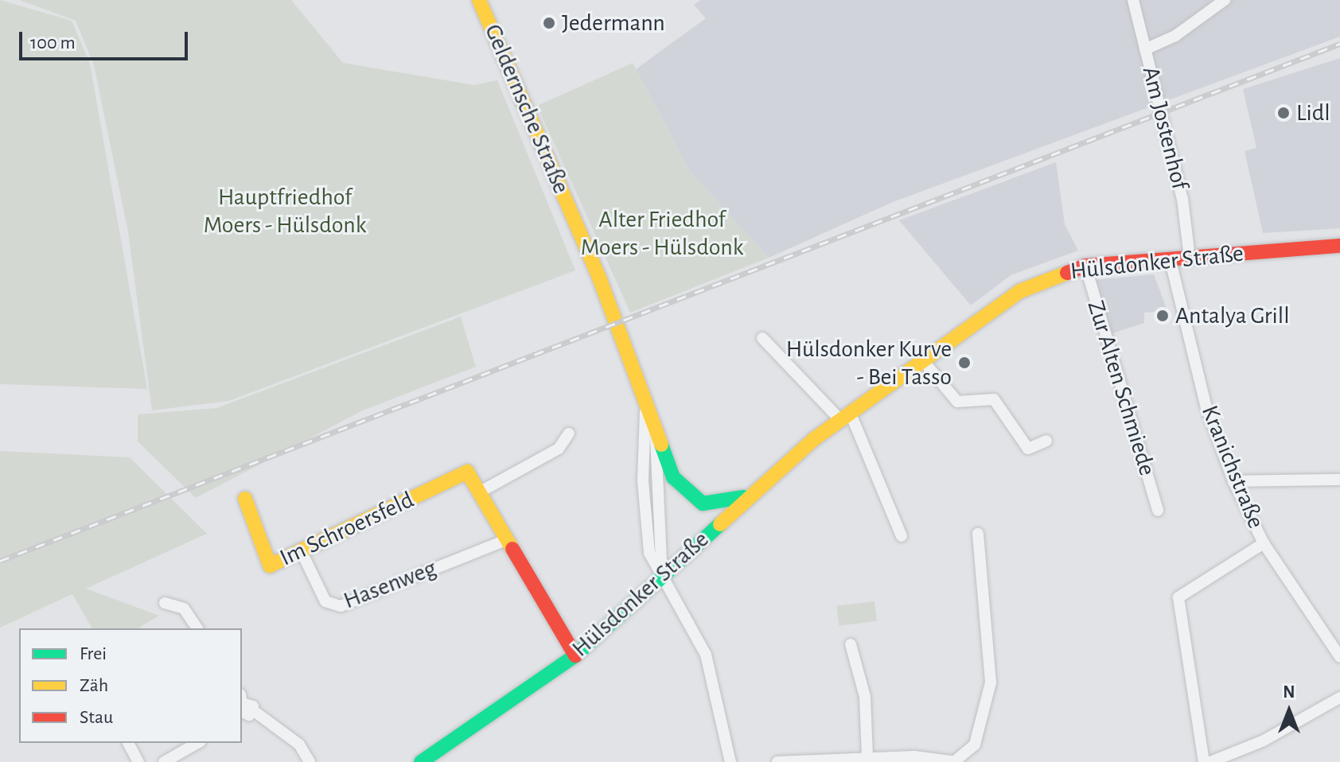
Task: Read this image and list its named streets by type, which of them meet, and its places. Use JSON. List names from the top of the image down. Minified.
{"streets":{"street":["Geldernsche Straße","Am Jostenhof","Hülsdonker Straße","Zur Alten Schmiede","Kranichstraße","Im Schroersfeld","Hasenweg"]},"crossings":[["Geldernsche Straße","Hülsdonker Straße"],["Am Jostenhof","Hülsdonker Straße"],["Hülsdonker Straße","Zur Alten Schmiede"],["Hülsdonker Straße","Kranichstraße"],["Hülsdonker Straße","Im Schroersfeld"],["Im Schroersfeld","Hasenweg"]],"parks":["Hauptfriedhof Moers - Hülsdonk","Alter Friedhof Moers - Hülsdonk"],"places":["Jedermann","Lidl","Antalya Grill","Hülsdonker Kurve - Bei Tasso"],"legend":["Frei","Zäh","Stau"],"scale_bar":"100 m","north":"top"}
